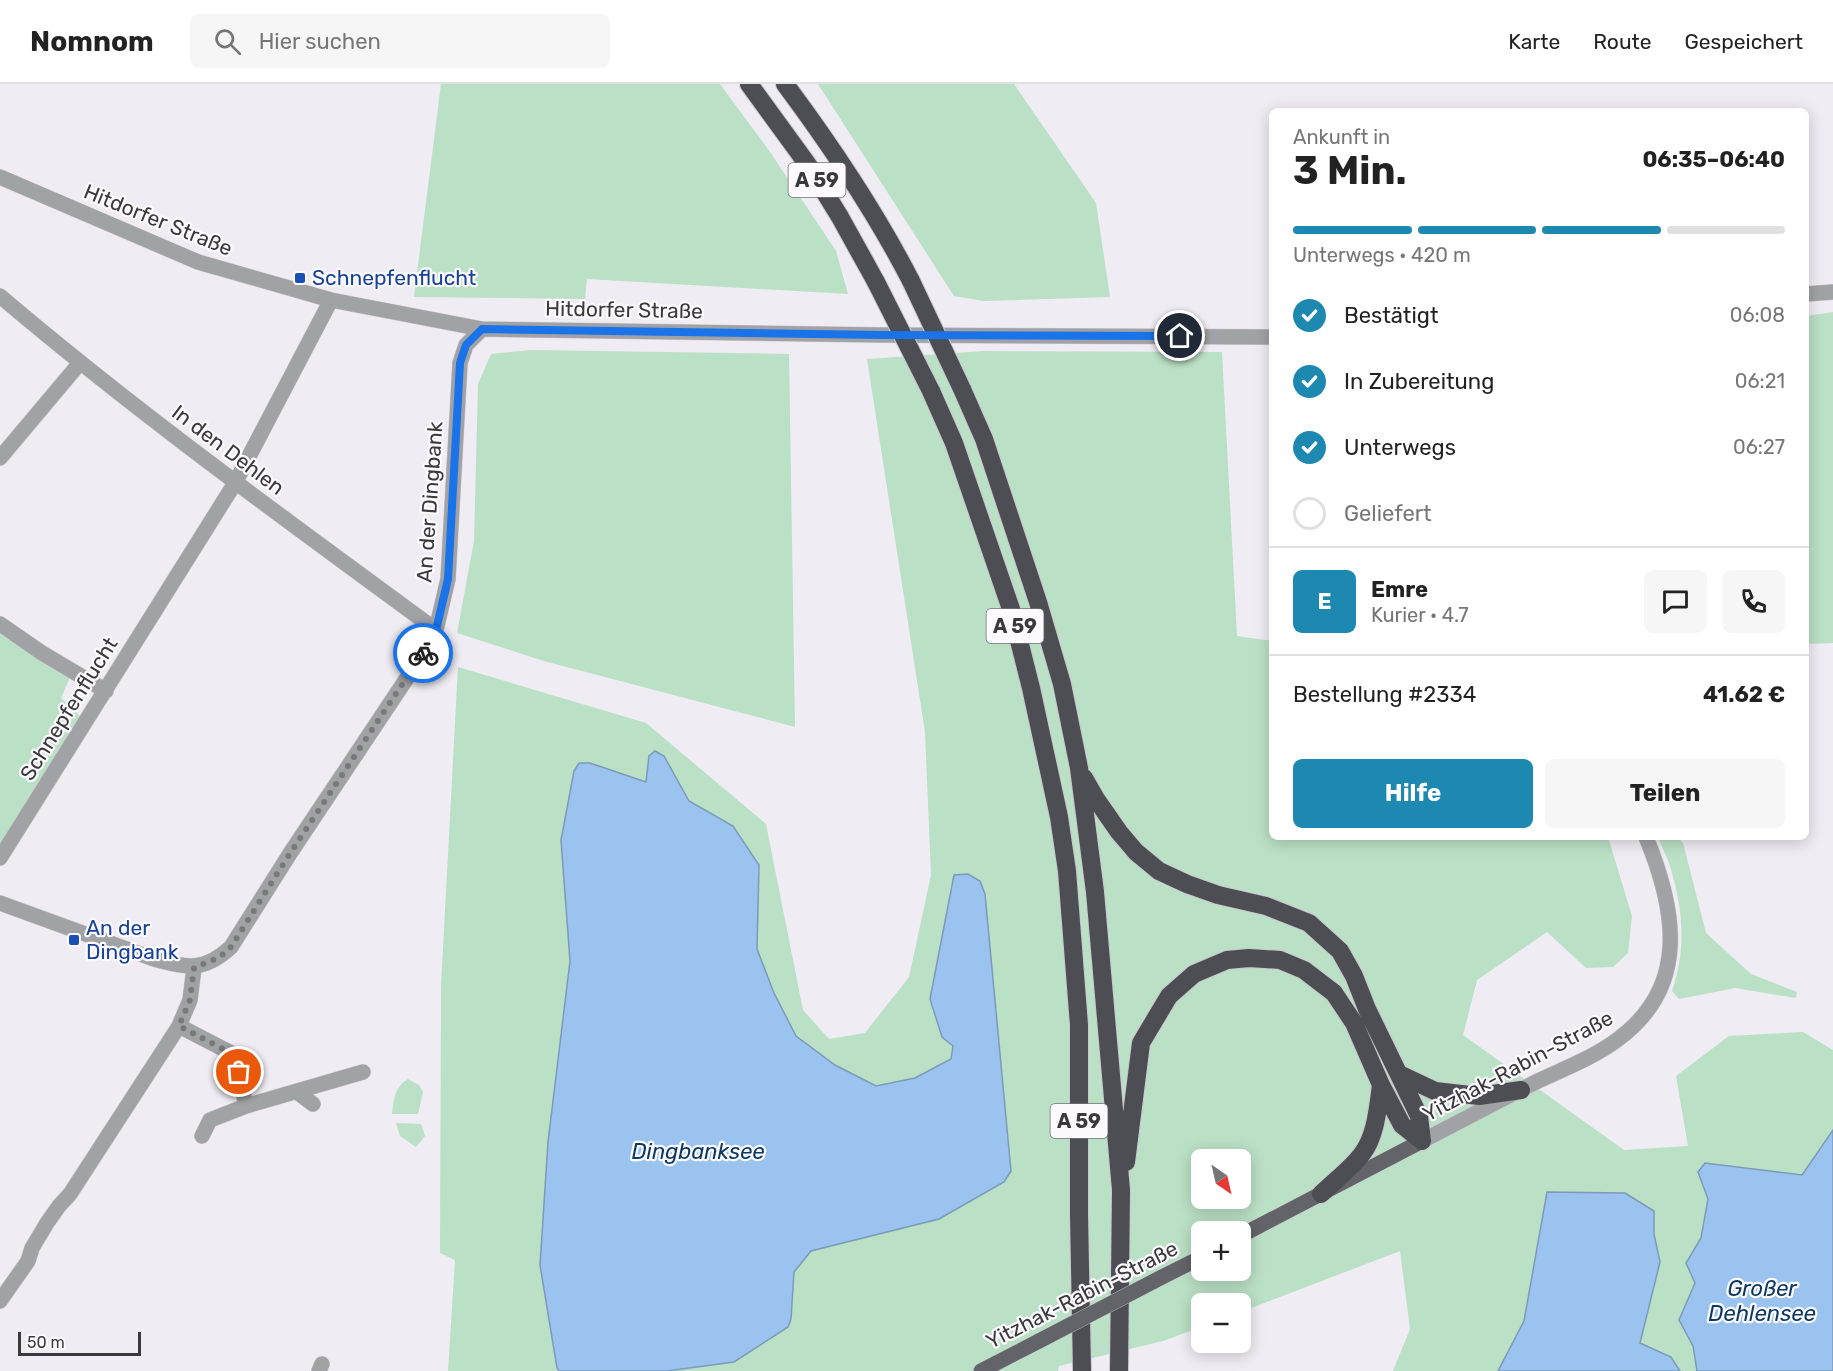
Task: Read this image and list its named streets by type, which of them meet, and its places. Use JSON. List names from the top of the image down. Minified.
{"streets":{"highway":["A 59"],"main road":["Yitzhak-Rabin-Straße"],"street":["Hitdorfer Straße","In den Dehlen","An der Dingbank","Schnepfenflucht"]},"crossings":[["Hitdorfer Straße","An der Dingbank"],["Hitdorfer Straße","Schnepfenflucht"],["In den Dehlen","An der Dingbank"],["In den Dehlen","Schnepfenflucht"]],"water":["Dingbanksee","Großer Dehlensee"],"places":{"transit":["Schnepfenflucht","An der Dingbank"]},"scale_bar":"50 m","north":"bottom right","page":{"header":"Nomnom","search":"Hier suchen","nav":["Karte","Route","Gespeichert"],"heading":["3 Min.","Ankunft in","06:35–06:40"],"panel":["Emre","Kurier · 4.7","Bestellung #2334","41.62 €"],"bar":"Unterwegs · 420 m","list":[["Bestätigt","06:08"],["In Zubereitung","06:21"],["Unterwegs","06:27"],"Geliefert"],"round":"E","buttons":["Hilfe","Teilen"],"map_buttons":["+","−"],"scale":"50 m"}}
